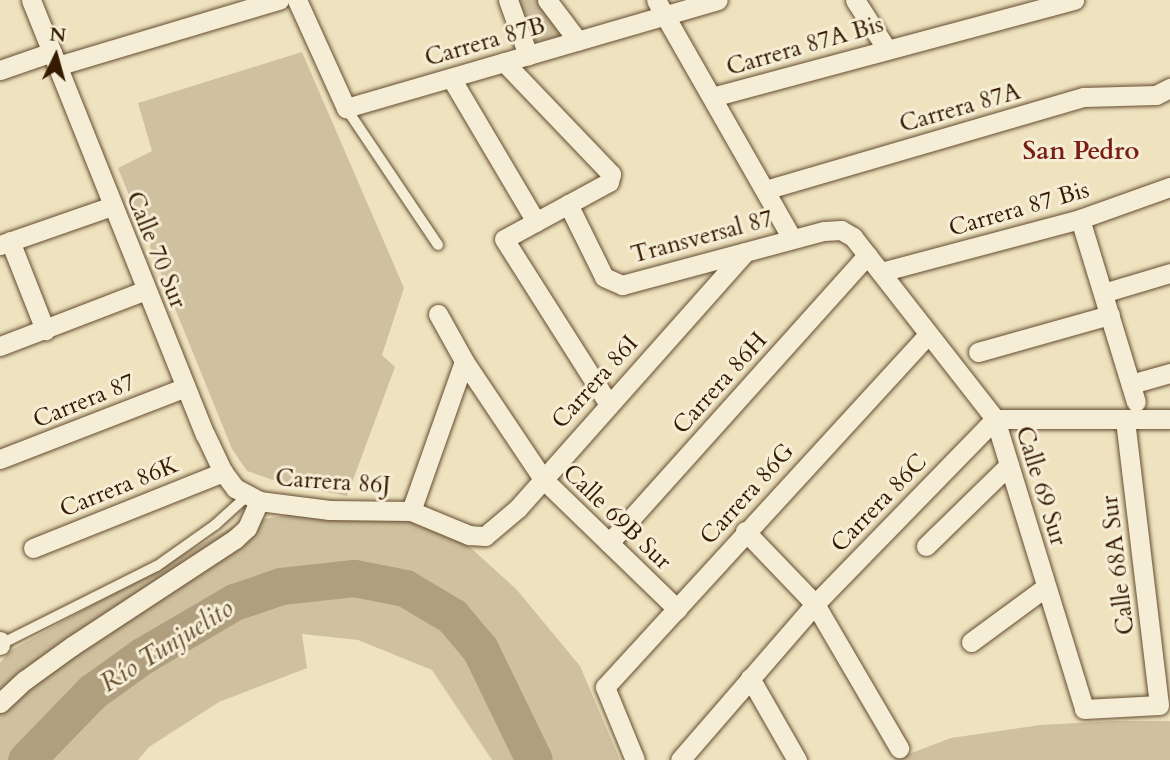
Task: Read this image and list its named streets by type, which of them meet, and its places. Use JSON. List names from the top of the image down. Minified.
{"streets":{"street":["Carrera 87B","Carrera 87A Bis","Carrera 87A","Carrera 87 Bis","Transversal 87","Calle 70 Sur","Carrera 86I","Carrera 86H","Carrera 87","Carrera 86J","Calle 69 Sur","Carrera 86K","Carrera 86G","Carrera 86C","Calle 69B Sur","Calle 68A Sur"]},"crossings":[["Carrera 87 Bis","Calle 69 Sur"],["Transversal 87","Carrera 86I"],["Transversal 87","Calle 69 Sur"],["Calle 70 Sur","Carrera 87"],["Calle 70 Sur","Carrera 86J"],["Calle 70 Sur","Carrera 86K"],["Carrera 86I","Carrera 86J"],["Carrera 86I","Calle 69B Sur"],["Carrera 86H","Calle 69 Sur"],["Carrera 86H","Calle 69B Sur"],["Carrera 86J","Calle 69B Sur"],["Calle 69 Sur","Carrera 86G"],["Calle 69 Sur","Carrera 86C"],["Calle 69 Sur","Calle 68A Sur"],["Carrera 86G","Calle 69B Sur"]],"districts":["San Pedro"],"water":["Río Tunjuelito"],"north":"top"}
